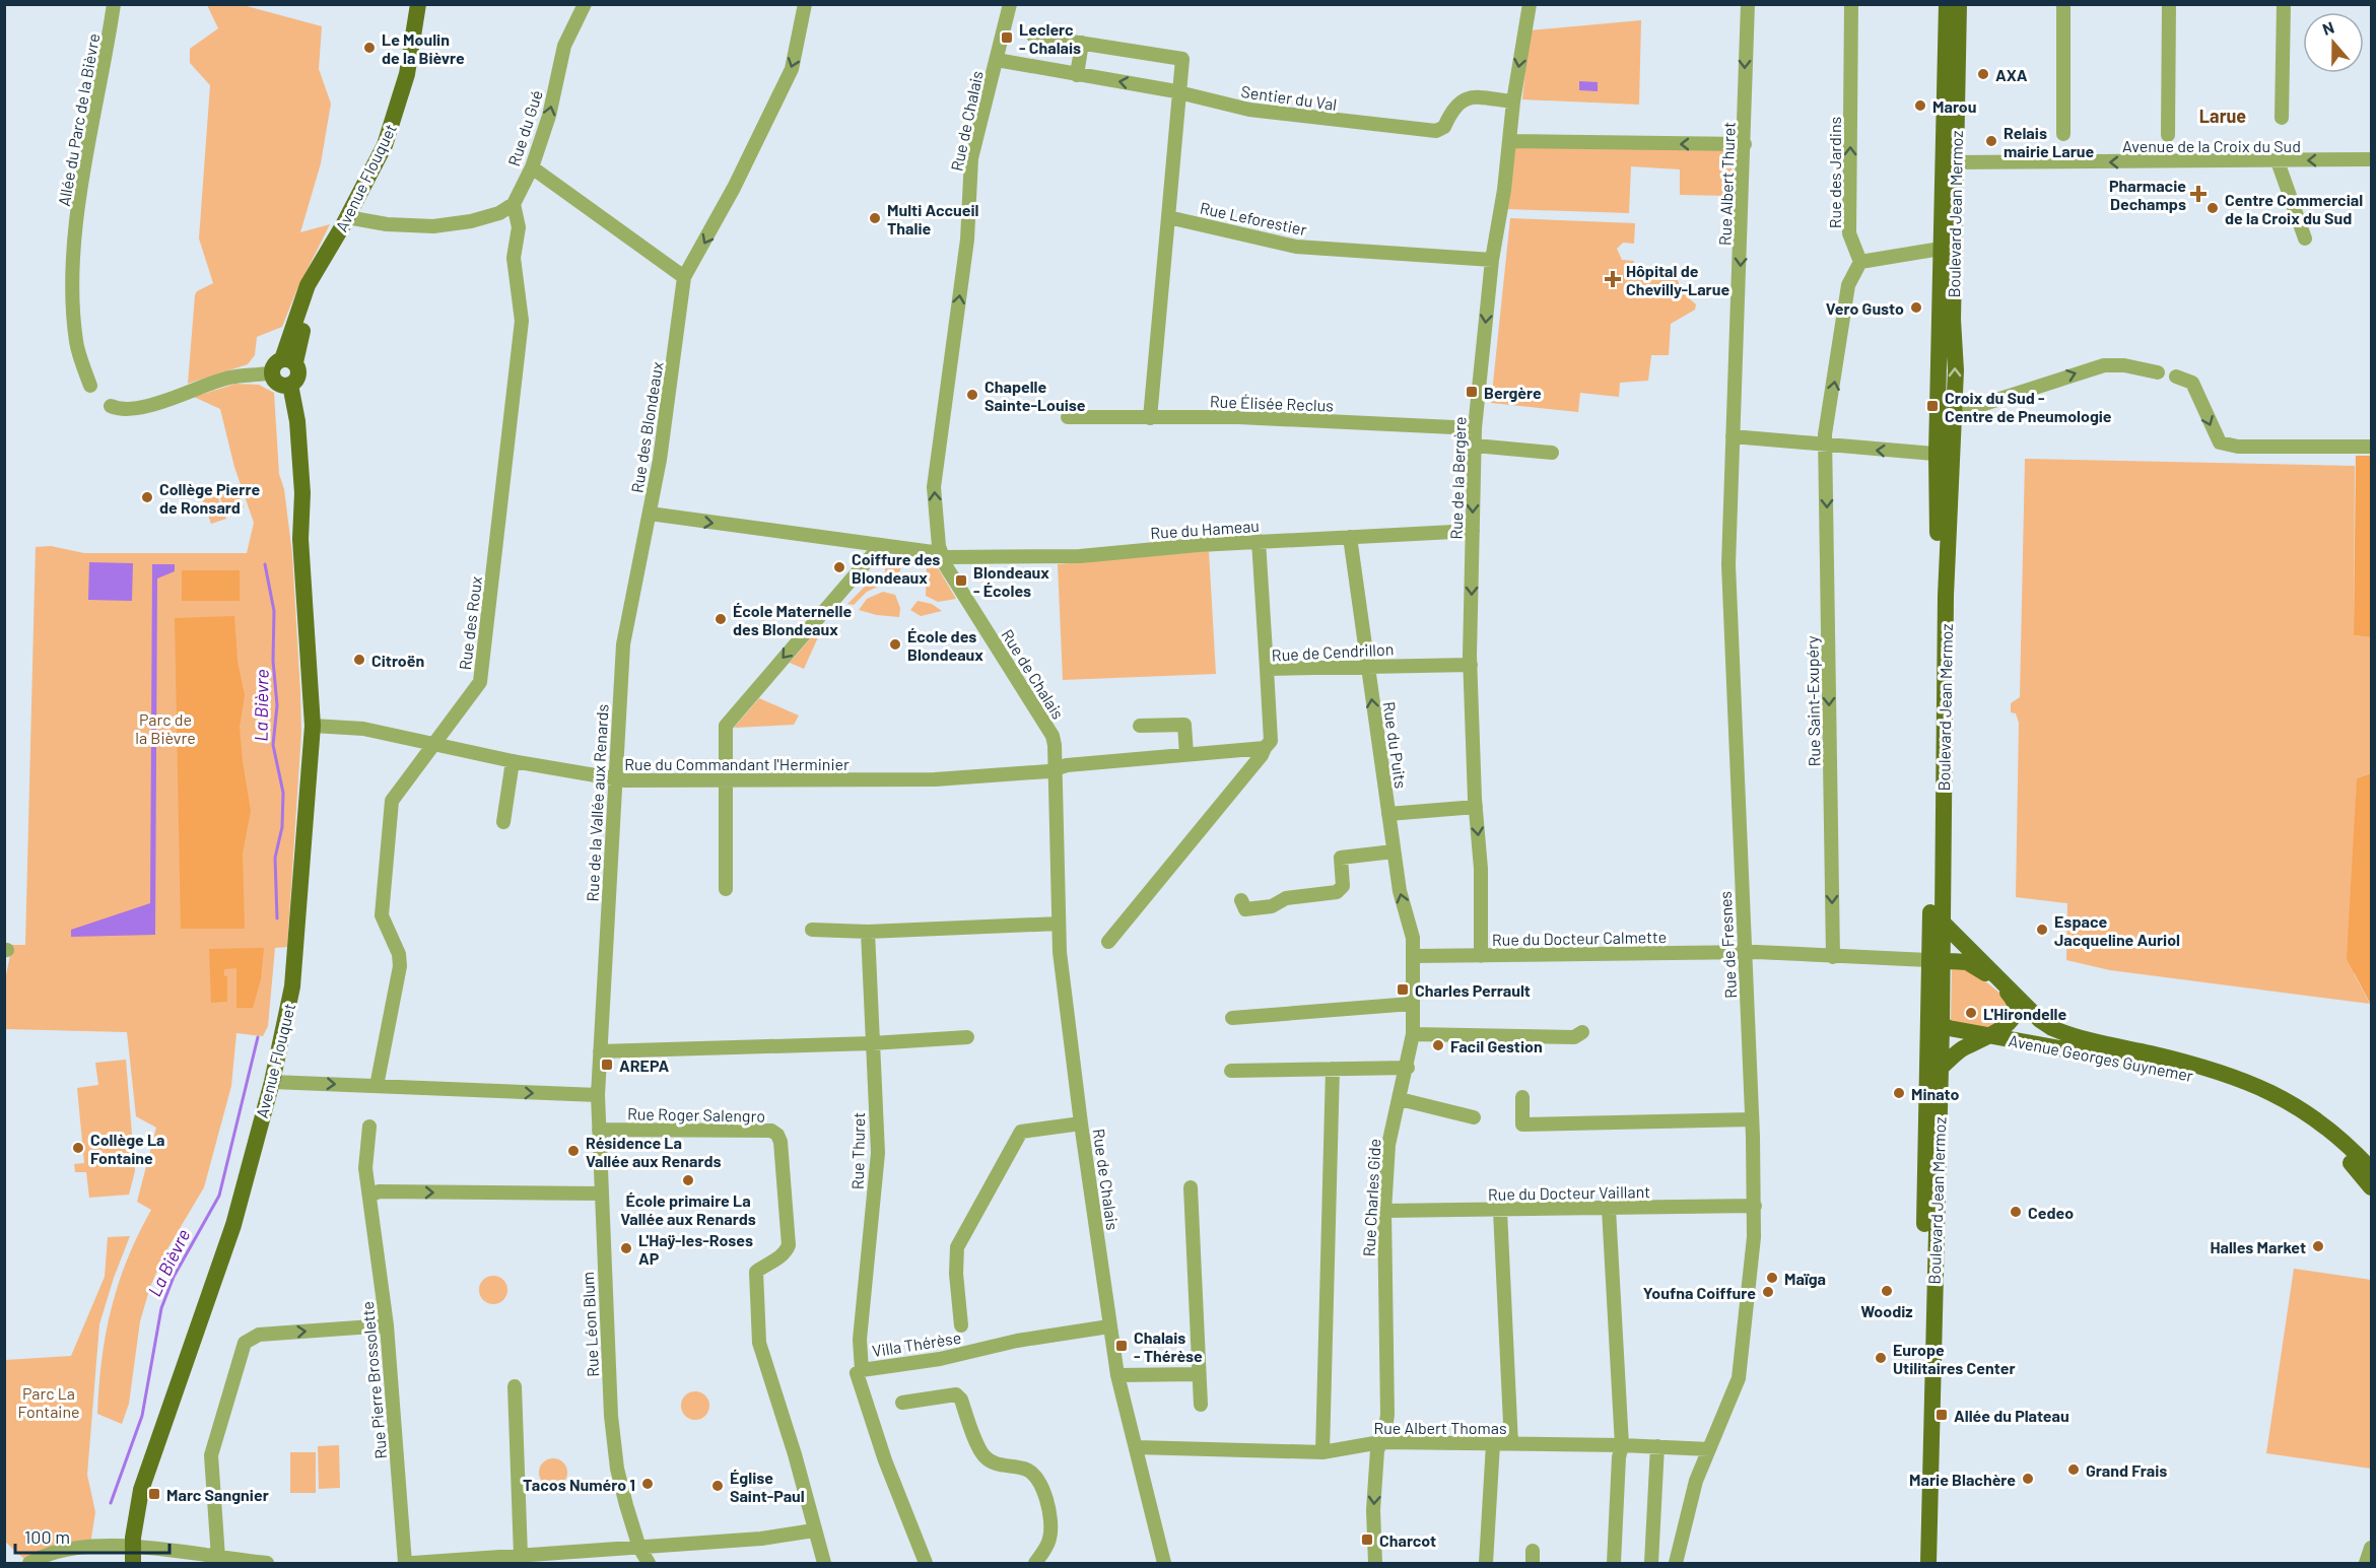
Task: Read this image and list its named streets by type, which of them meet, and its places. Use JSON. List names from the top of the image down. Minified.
{"streets":{"main road":["Avenue Flouquet","Boulevard Jean Mermoz","Avenue Georges Guynemer"],"street":["Sentier du Val","Allée du Parc de la Bièvre","Rue de Chalais","Rue du Gué","Avenue de la Croix du Sud","Rue des Jardins","Rue Albert Thuret","Rue Leforestier","Rue Élisée Reclus","Rue des Blondeaux","Rue de la Bergère","Rue du Hameau","Rue des Roux","Rue de Cendrillon","Rue Saint-Exupéry","Rue du Puits","Rue du Commandant l'Herminier","Rue de la Vallée aux Renards","Rue du Docteur Calmette","Rue de Fresnes","Rue Roger Salengro","Rue Thuret","Rue du Docteur Vaillant","Rue Charles Gide","Rue Léon Blum","Villa Thérèse","Rue Pierre Brossolette","Rue Albert Thomas"]},"crossings":[["Sentier du Val","Rue de la Bergère"],["Rue de Chalais","Rue des Blondeaux"],["Rue de Chalais","Rue du Hameau"],["Rue de Chalais","Rue du Commandant l'Herminier"],["Rue de Chalais","Villa Thérèse"],["Rue de Chalais","Rue Albert Thomas"],["Rue du Gué","Rue des Roux"],["Avenue de la Croix du Sud","Boulevard Jean Mermoz"],["Avenue Flouquet","Rue du Commandant l'Herminier"],["Rue Albert Thuret","Rue de Fresnes"],["Boulevard Jean Mermoz","Rue du Docteur Calmette"],["Boulevard Jean Mermoz","Avenue Georges Guynemer"],["Rue Leforestier","Rue de la Bergère"],["Rue Élisée Reclus","Rue de la Bergère"],["Rue des Blondeaux","Rue du Hameau"],["Rue des Blondeaux","Rue de la Vallée aux Renards"],["Rue de la Bergère","Rue du Hameau"],["Rue de la Bergère","Rue de Cendrillon"],["Rue de la Bergère","Rue du Docteur Calmette"],["Rue du Hameau","Rue du Puits"],["Rue des Roux","Rue du Commandant l'Herminier"],["Rue de Cendrillon","Rue du Puits"],["Rue Saint-Exupéry","Rue du Docteur Calmette"],["Rue du Puits","Rue du Docteur Calmette"],["Rue du Puits","Rue Charles Gide"],["Rue du Commandant l'Herminier","Rue de la Vallée aux Renards"],["Rue de la Vallée aux Renards","Rue Léon Blum"],["Rue du Docteur Calmette","Rue de Fresnes"],["Rue du Docteur Calmette","Rue Charles Gide"],["Rue de Fresnes","Rue du Docteur Vaillant"],["Rue de Fresnes","Rue Albert Thomas"],["Rue Roger Salengro","Rue Léon Blum"],["Rue Thuret","Villa Thérèse"],["Rue du Docteur Vaillant","Rue Charles Gide"],["Rue Charles Gide","Rue Albert Thomas"]],"one_way":["Rue du Gué","Avenue de la Croix du Sud","Rue des Jardins","Rue des Blondeaux","Rue de la Bergère","Rue Saint-Exupéry","Rue du Puits"],"districts":["Larue"],"water":["La Bièvre"],"parks":["Parc de la Bièvre","Parc La Fontaine"],"places":{"transit":["Leclerc - Chalais","Bergère","Croix du Sud - Centre de Pneumologie","Blondeaux - Écoles","Charles Perrault","AREPA","Chalais - Thérèse","Allée du Plateau","Marc Sangnier","Charcot"],"other":["Le Moulin de la Bièvre","AXA","Marou","Relais mairie Larue","Centre Commercial de la Croix du Sud","Multi Accueil Thalie","Vero Gusto","Chapelle Sainte-Louise","Collège Pierre de Ronsard","Coiffure des Blondeaux","École Maternelle des Blondeaux","École des Blondeaux","Citroën","Espace Jacqueline Auriol","L'Hirondelle","Facil Gestion","Minato","Collège La Fontaine","Résidence La Vallée aux Renards","École primaire La Vallée aux Renards","Cedeo","Halles Market","L'Haÿ-les-Roses AP","Maïga","Woodiz","Youfna Coiffure","Europe Utilitaires Center","Grand Frais","Marie Blachère","Tacos Numéro 1","Église Saint-Paul"],"health":["Pharmacie Dechamps","Hôpital de Chevilly-Larue"]},"scale_bar":"100 m","north":"top"}
